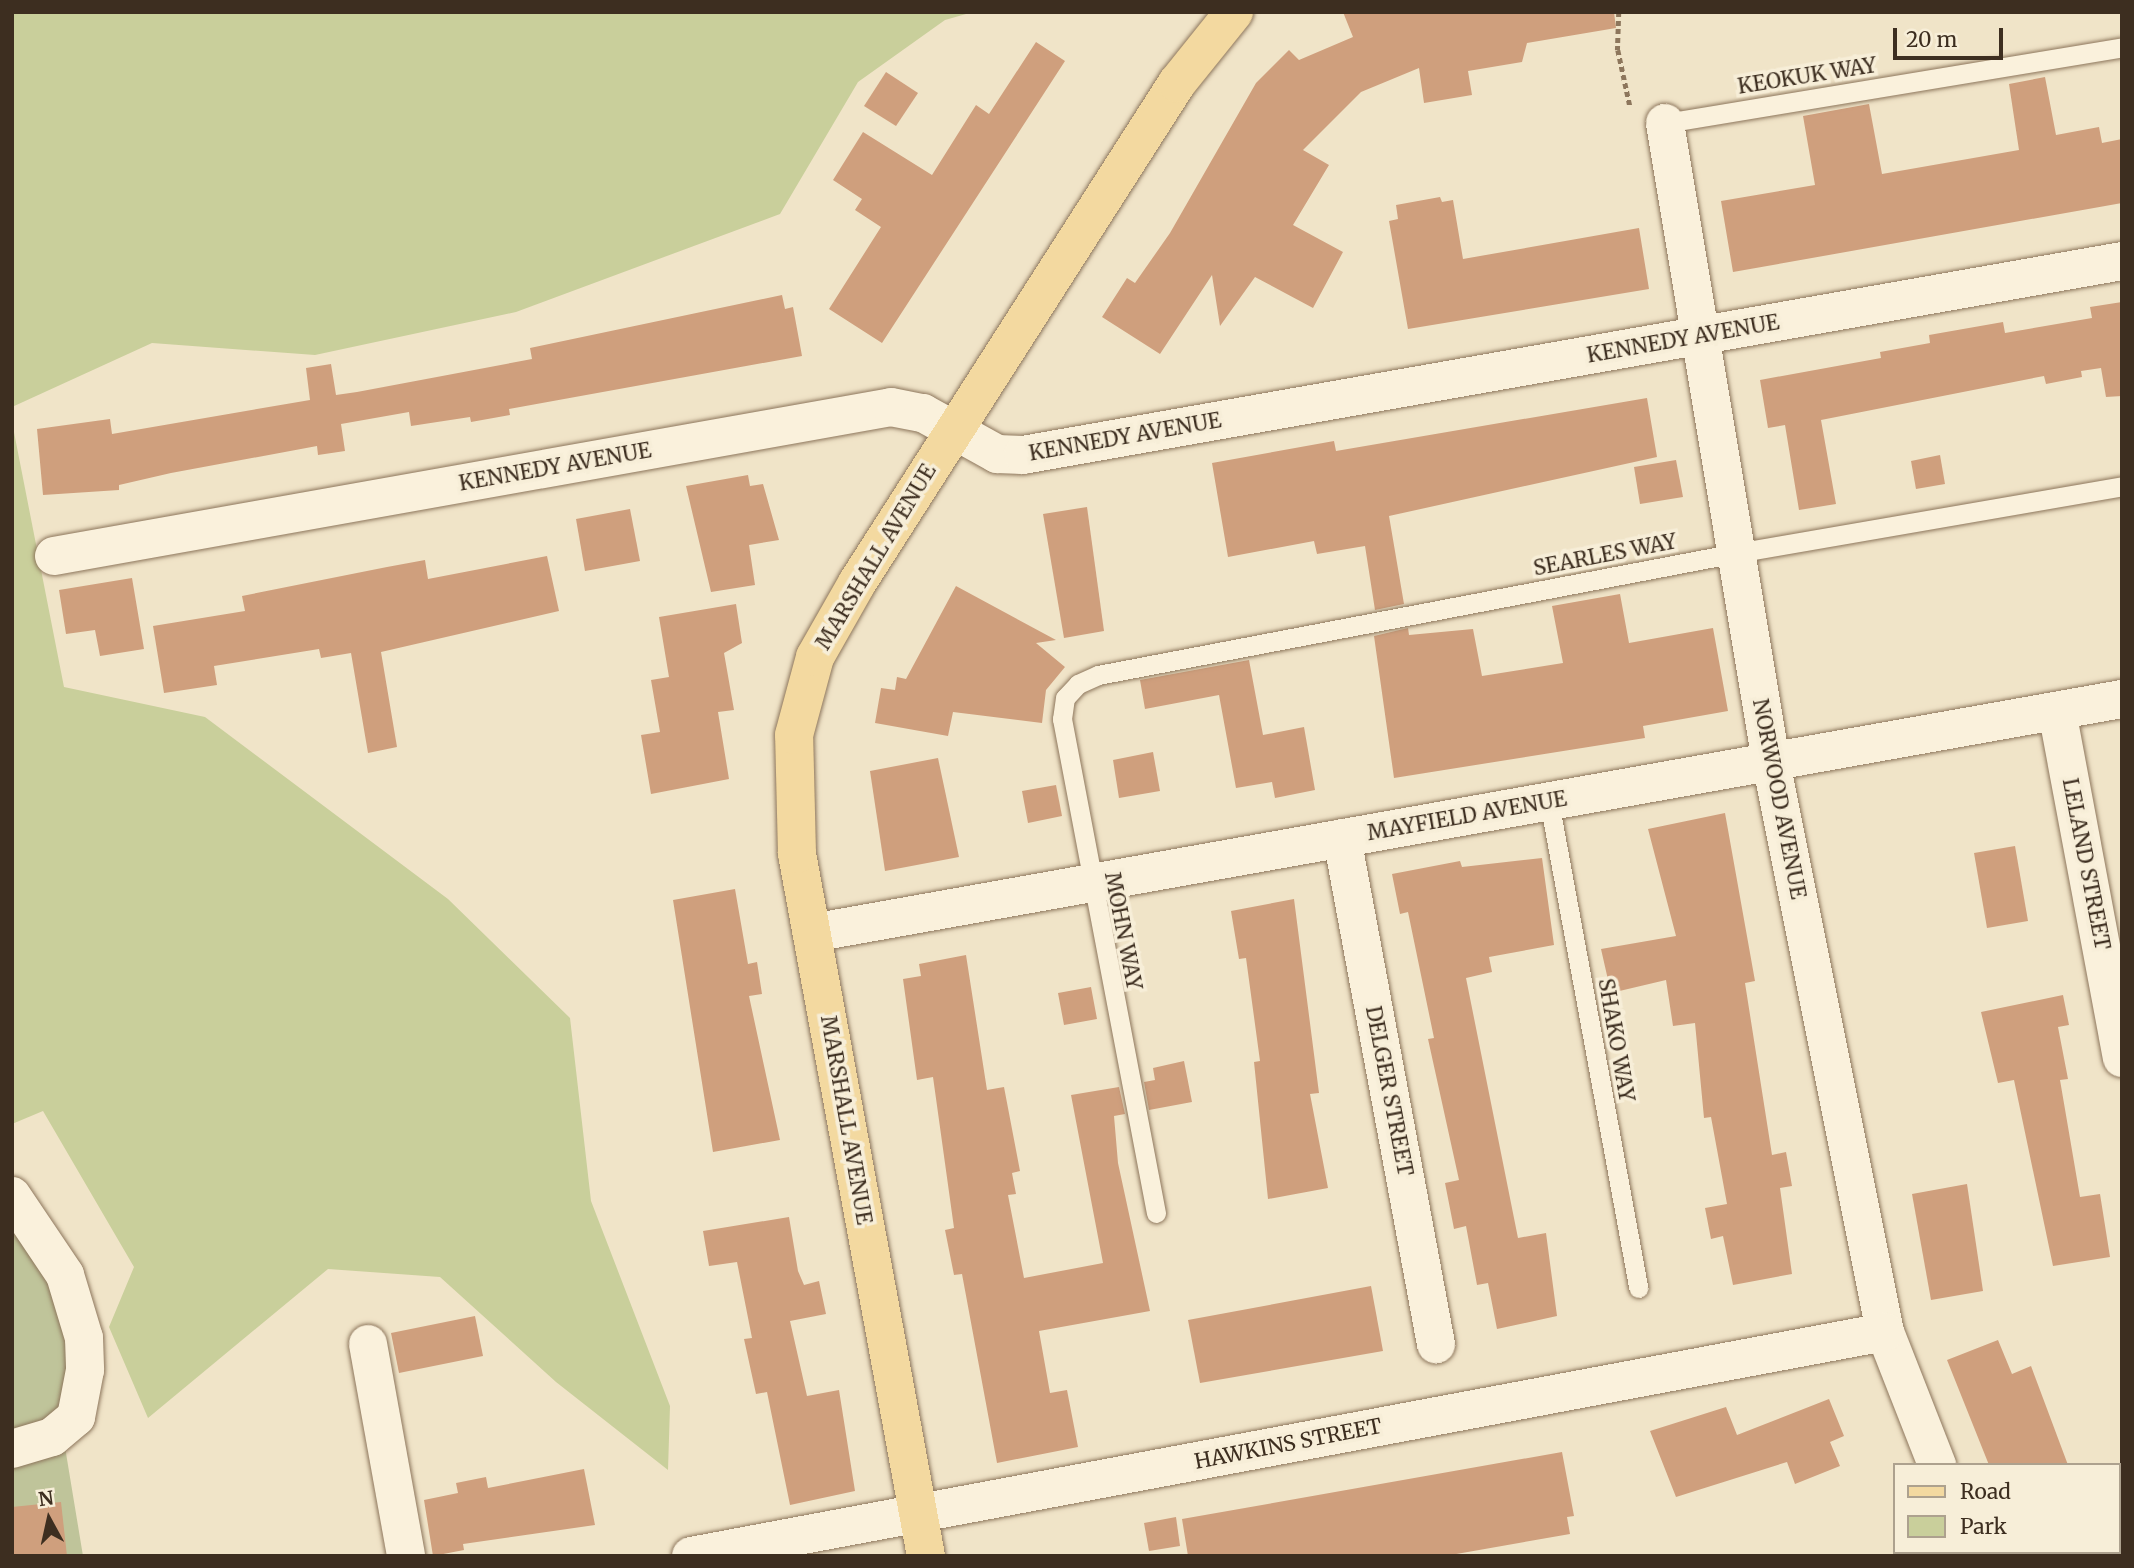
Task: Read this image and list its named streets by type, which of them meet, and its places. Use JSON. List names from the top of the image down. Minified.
{"streets":{"main road":["MARSHALL AVENUE"],"street":["KENNEDY AVENUE","NORWOOD AVENUE","MAYFIELD AVENUE","LELAND STREET","DELGER STREET","HAWKINS STREET"],"lane":["KEOKUK WAY","SEARLES WAY","MOHN WAY","SHAKO WAY"]},"crossings":[["KEOKUK WAY","NORWOOD AVENUE"],["KENNEDY AVENUE","MARSHALL AVENUE"],["KENNEDY AVENUE","NORWOOD AVENUE"],["SEARLES WAY","NORWOOD AVENUE"],["SEARLES WAY","MOHN WAY"],["MARSHALL AVENUE","MAYFIELD AVENUE"],["MARSHALL AVENUE","HAWKINS STREET"],["NORWOOD AVENUE","MAYFIELD AVENUE"],["NORWOOD AVENUE","HAWKINS STREET"],["MAYFIELD AVENUE","LELAND STREET"],["MAYFIELD AVENUE","MOHN WAY"],["MAYFIELD AVENUE","SHAKO WAY"],["MAYFIELD AVENUE","DELGER STREET"]],"legend":["Road","Park"],"scale_bar":"20 m","north":"top"}
